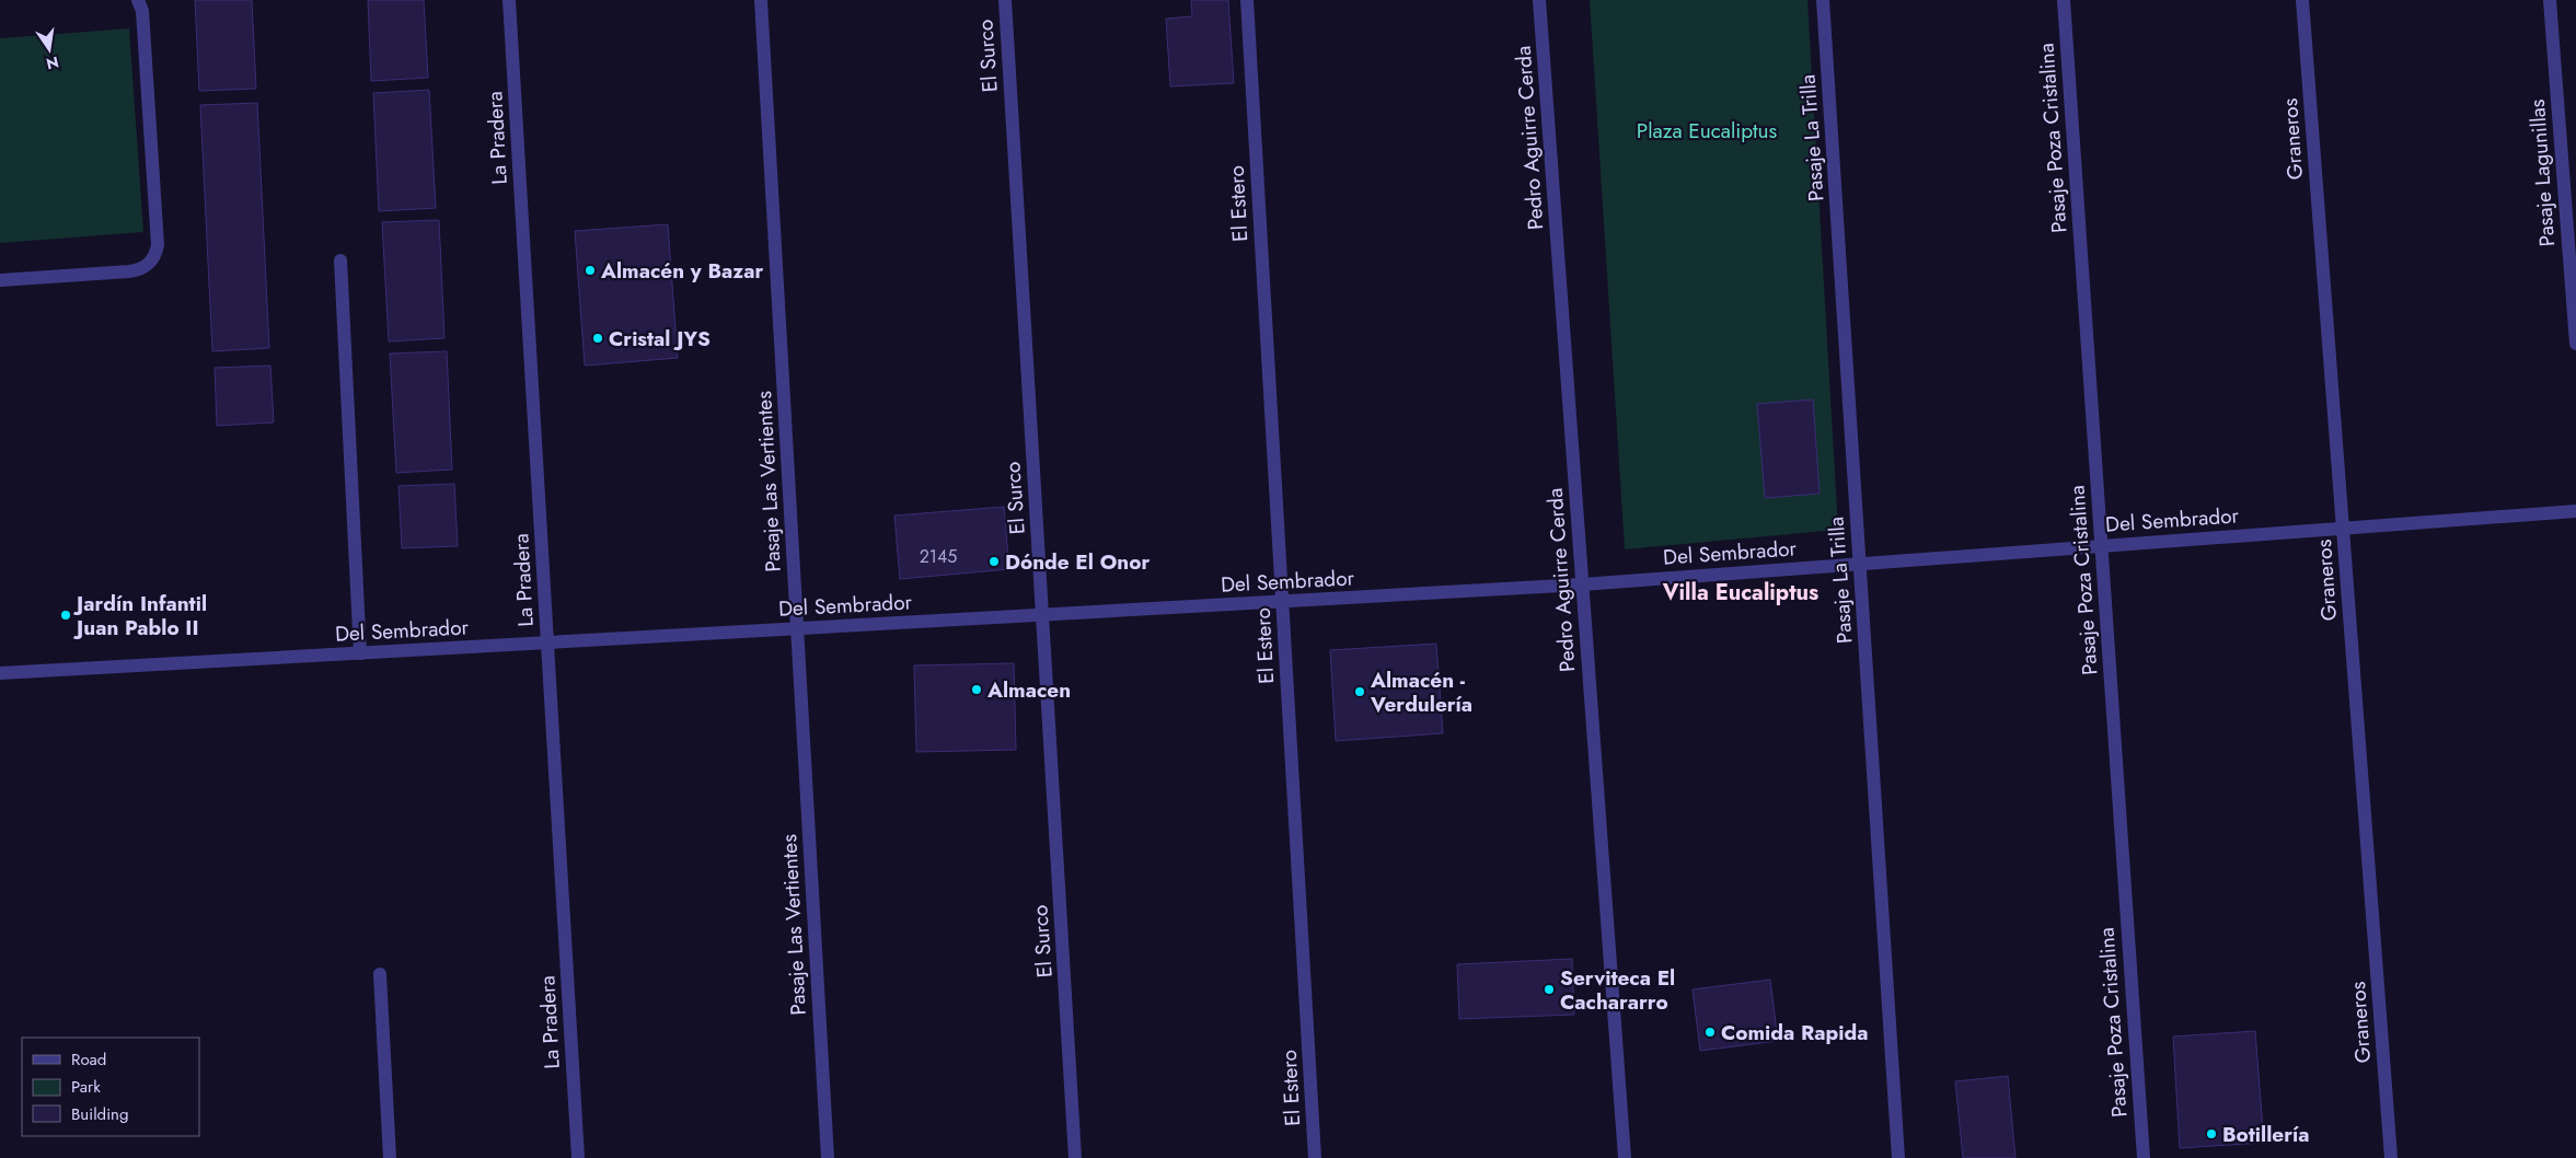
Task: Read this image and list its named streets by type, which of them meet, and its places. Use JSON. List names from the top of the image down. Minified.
{"streets":{"street":["El Surco","La Pradera","Pedro Aguirre Cerda","Pasaje La Trilla","Pasaje Poza Cristalina","Graneros","Pasaje Lagunillas","El Estero","Pasaje Las Vertientes","Del Sembrador"]},"crossings":[["El Surco","Del Sembrador"],["La Pradera","Del Sembrador"],["Pedro Aguirre Cerda","Del Sembrador"],["Pasaje La Trilla","Del Sembrador"],["Pasaje Poza Cristalina","Del Sembrador"],["Graneros","Del Sembrador"],["El Estero","Del Sembrador"],["Pasaje Las Vertientes","Del Sembrador"]],"districts":["Villa Eucaliptus"],"parks":["Plaza Eucaliptus"],"places":["Almacén y Bazar","Cristal JYS","Dónde El Onor","Jardín Infantil Juan Pablo II","Almacen","Almacén - Verdulería","Serviteca El Cachararro","Comida Rapida","Botillería"],"house_numbers":["2145"],"legend":["Road","Park","Building"],"north":"bottom"}
